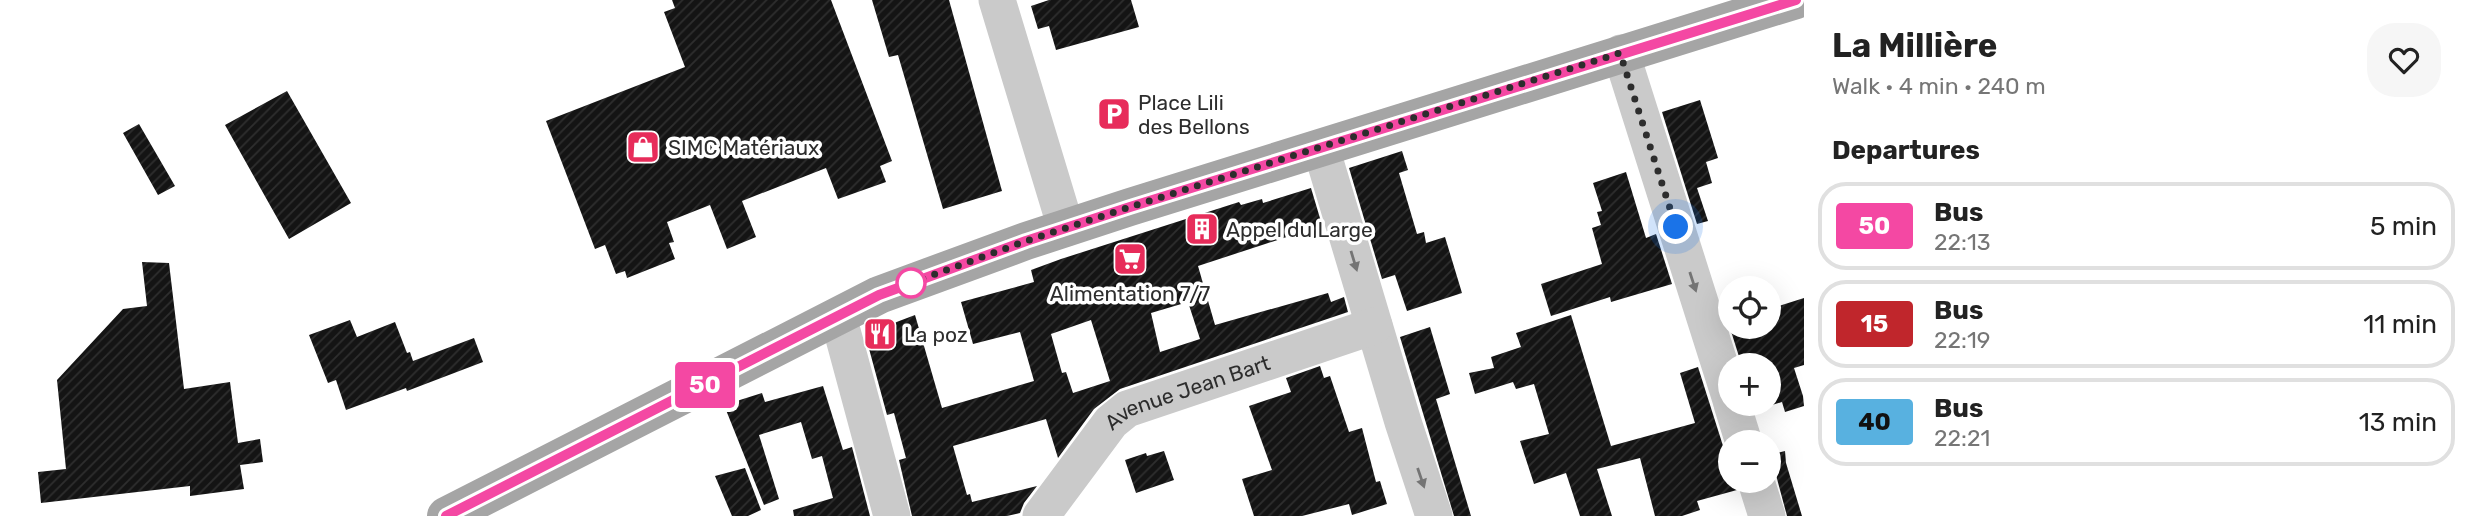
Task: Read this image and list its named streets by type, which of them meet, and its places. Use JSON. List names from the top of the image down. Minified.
{"streets":{"street":["Avenue Jean Bart"]},"places":{"parking":["Place Lili des Bellons"],"shop":["SIMC Matériaux"],"building":["Appel du Large"],"supermarket":["Alimentation 7/7"],"restaurant":["La poz"]},"lines":["bus line 50"],"page":{"on_map":"50","heading":[["La Millière","Walk · 4 min · 240 m"],"Departures"],"list":[{"mark":"50","name":"Bus","note":"22:13","value":"5 min"},{"mark":"15","name":"Bus","note":"22:19","value":"11 min"},{"mark":"40","name":"Bus","note":"22:21","value":"13 min"}],"map_buttons":["+","−"]}}
